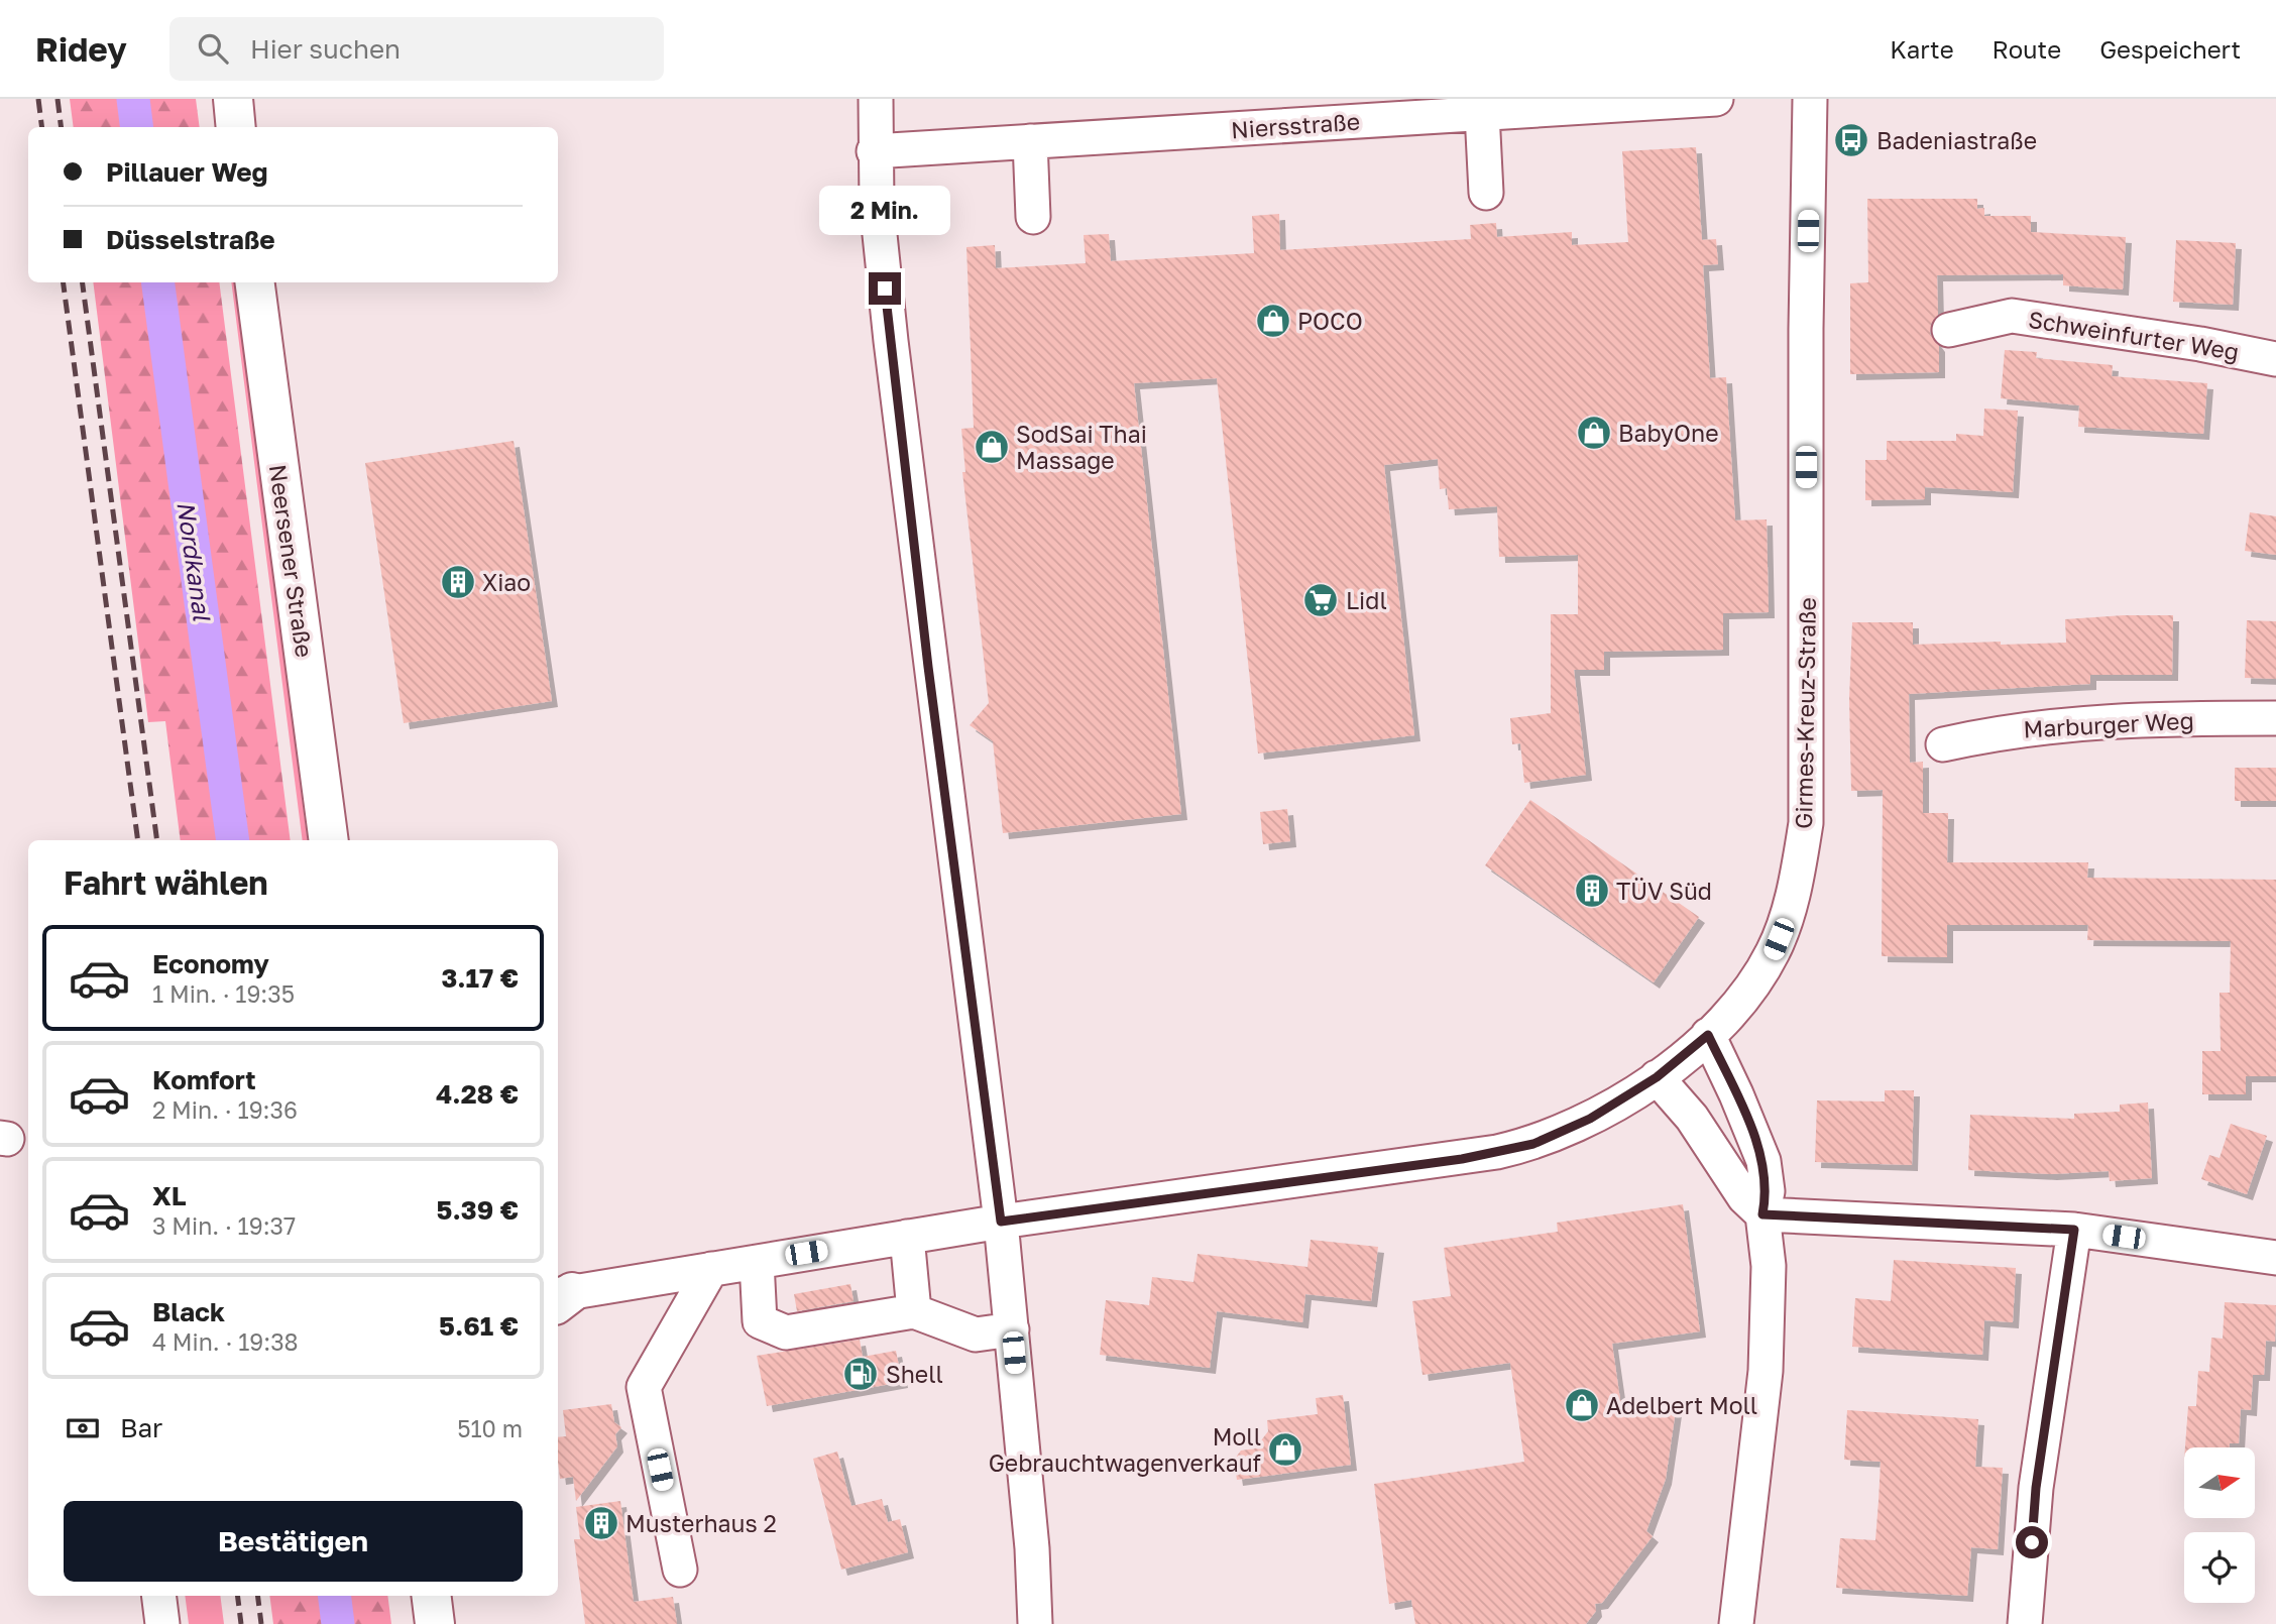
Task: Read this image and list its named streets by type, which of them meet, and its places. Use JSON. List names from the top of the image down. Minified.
{"streets":{"main road":["Neersener Straße"],"street":["Niersstraße","Schweinfurter Weg","Girmes-Kreuz-Straße","Marburger Weg"]},"water":["Nordkanal"],"places":{"bus stop":["Badeniastraße"],"shop":["POCO","BabyOne","SodSai Thai Massage","Adelbert Moll","Moll Gebrauchtwagenverkauf"],"building":["Xiao","TÜV Süd","Musterhaus 2"],"supermarket":["Lidl"],"fuel station":["Shell"]},"north":"right","page":{"header":"Ridey","search":"Hier suchen","nav":["Karte","Route","Gespeichert"],"banner":["Pillauer Weg","Düsselstraße"],"bubble":"2 Min.","heading":"Fahrt wählen","list":[{"name":"Economy","note":"1 Min. · 19:35","value":"3.17 €"},{"name":"Komfort","note":"2 Min. · 19:36","value":"4.28 €"},{"name":"XL","note":"3 Min. · 19:37","value":"5.39 €"},{"name":"Black","note":"4 Min. · 19:38","value":"5.61 €"}],"pay":["Bar","510 m"],"buttons":"Bestätigen"}}
